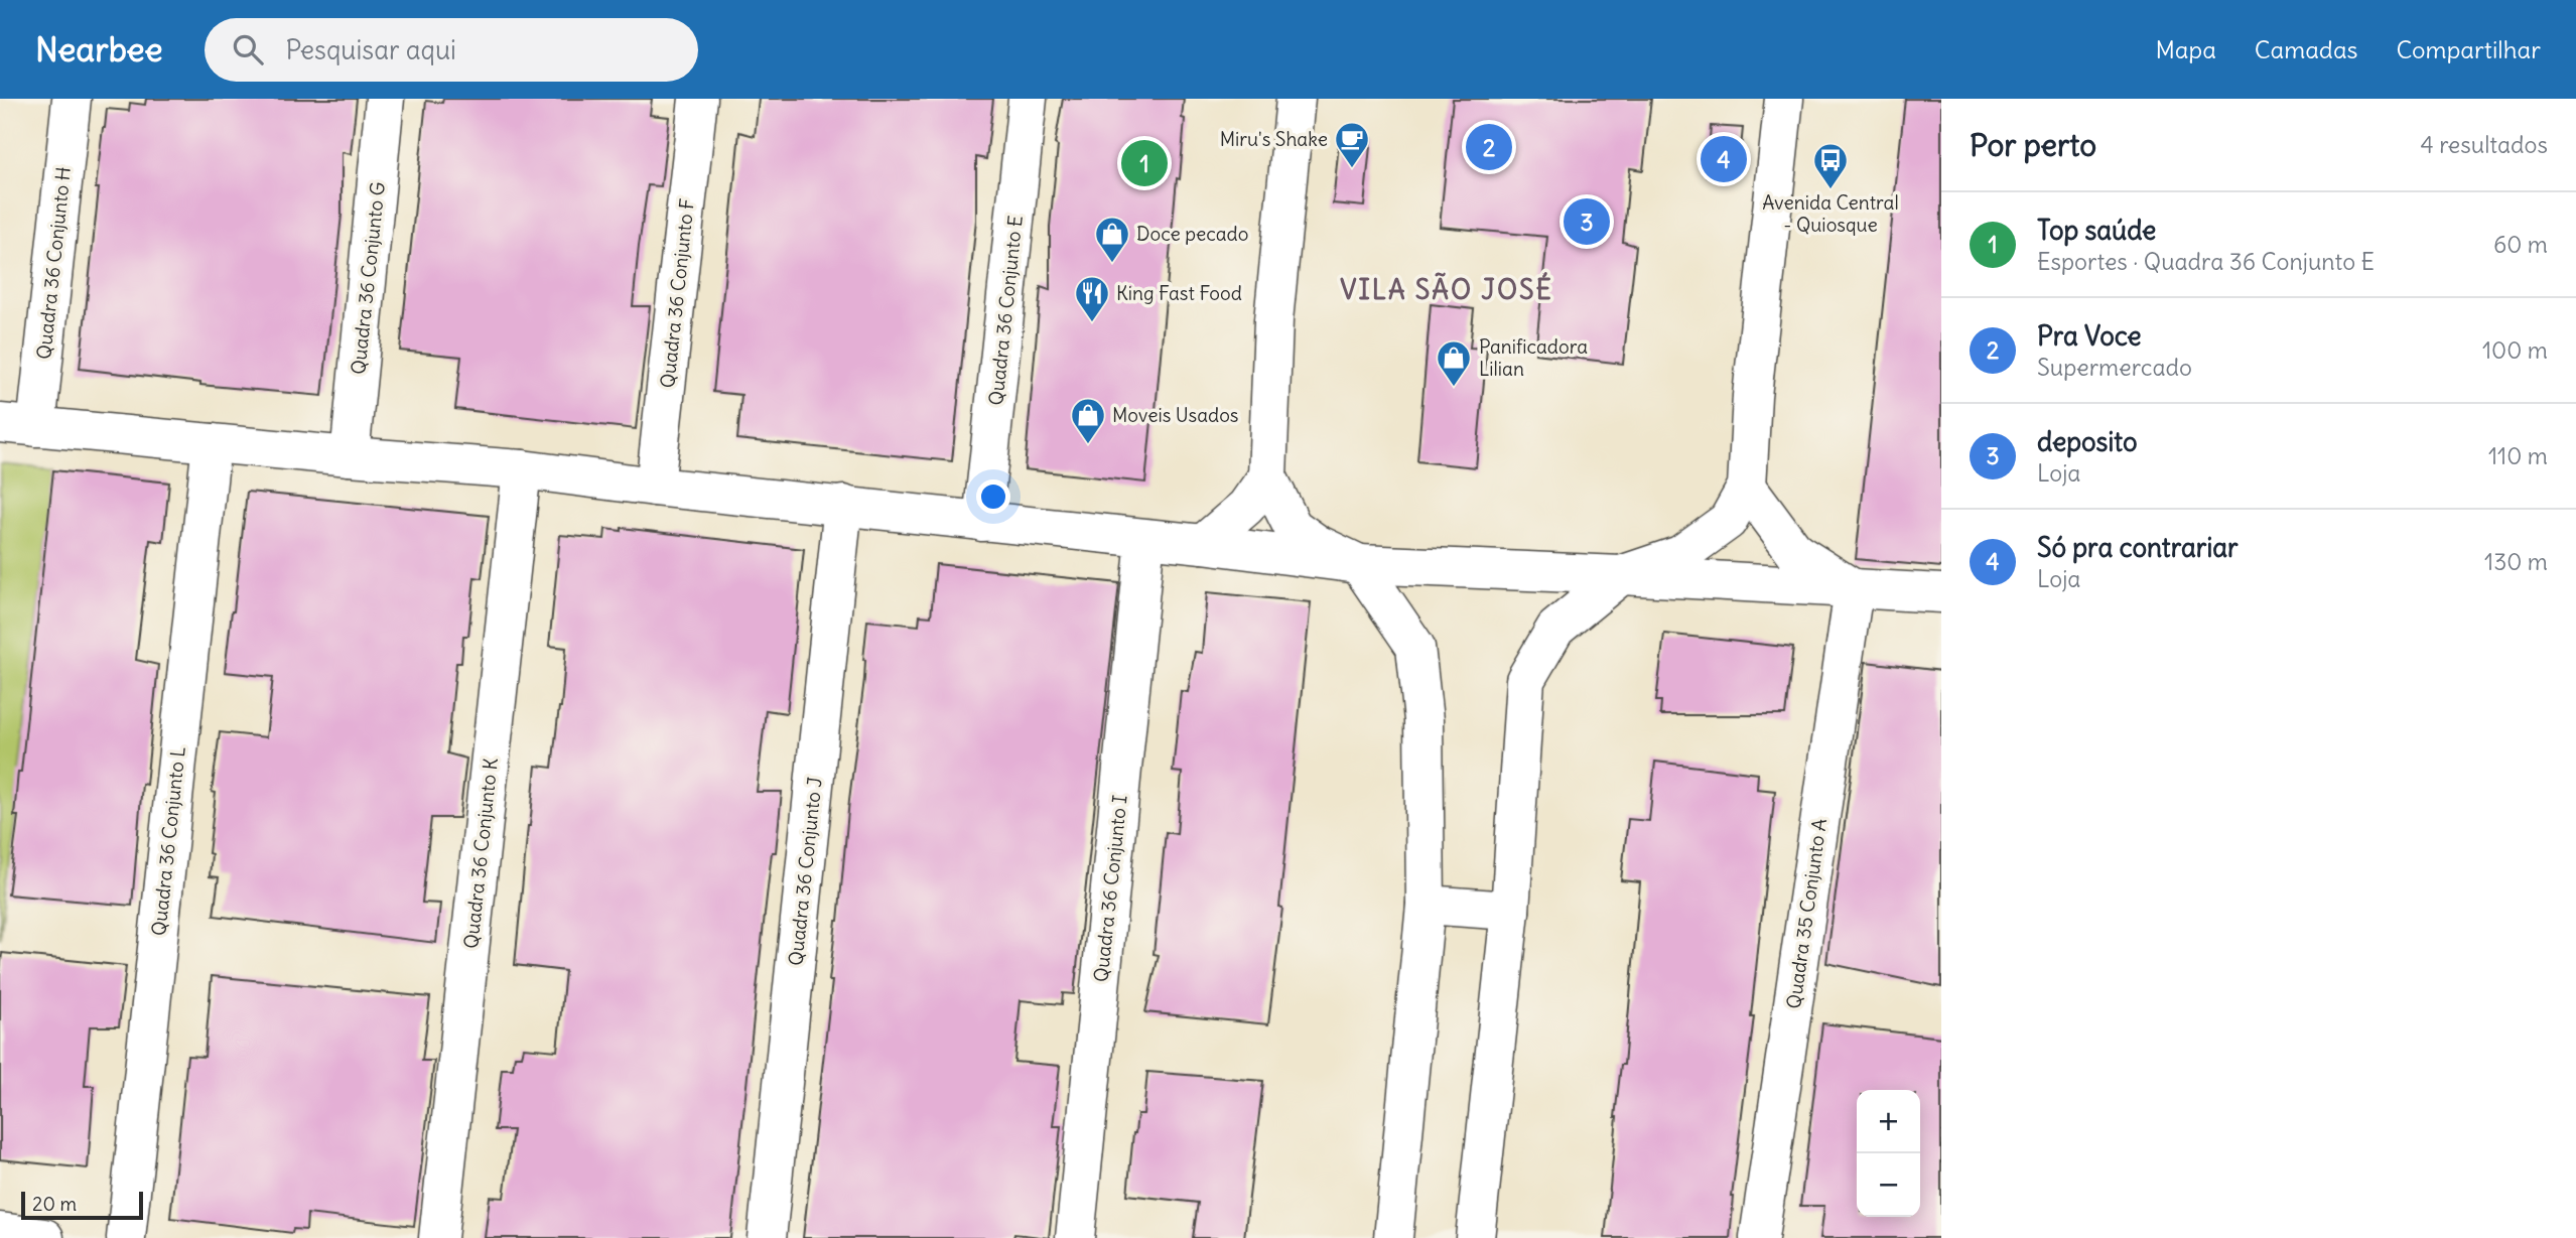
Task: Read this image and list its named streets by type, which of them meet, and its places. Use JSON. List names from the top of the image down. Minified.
{"streets":{"street":["Quadra 36 Conjunto H","Quadra 36 Conjunto G","Quadra 36 Conjunto F","Quadra 36 Conjunto E","Quadra 36 Conjunto L","Quadra 36 Conjunto K","Quadra 36 Conjunto J","Quadra 36 Conjunto I","Quadra 35 Conjunto A"]},"districts":["VILA SÃO JOSÉ"],"places":{"cafe":["Miru's Shake"],"bus stop":["Avenida Central - Quiosque"],"shop":["Doce pecado","Panificadora Lilian","Moveis Usados"],"restaurant":["King Fast Food"]},"scale_bar":"20 m","page":{"header":"Nearbee","search":"Pesquisar aqui","nav":["Mapa","Camadas","Compartilhar"],"heading":["Por perto","4 resultados"],"pins":["2","4","1","3"],"list":[{"mark":"1","name":"Top saúde","note":"Esportes · Quadra 36 Conjunto E","value":"60 m"},{"mark":"2","name":"Pra Voce","note":"Supermercado","value":"100 m"},{"mark":"3","name":"deposito","note":"Loja","value":"110 m"},{"mark":"4","name":"Só pra contrariar","note":"Loja","value":"130 m"}],"map_buttons":["+","−"],"scale":"20 m"}}
